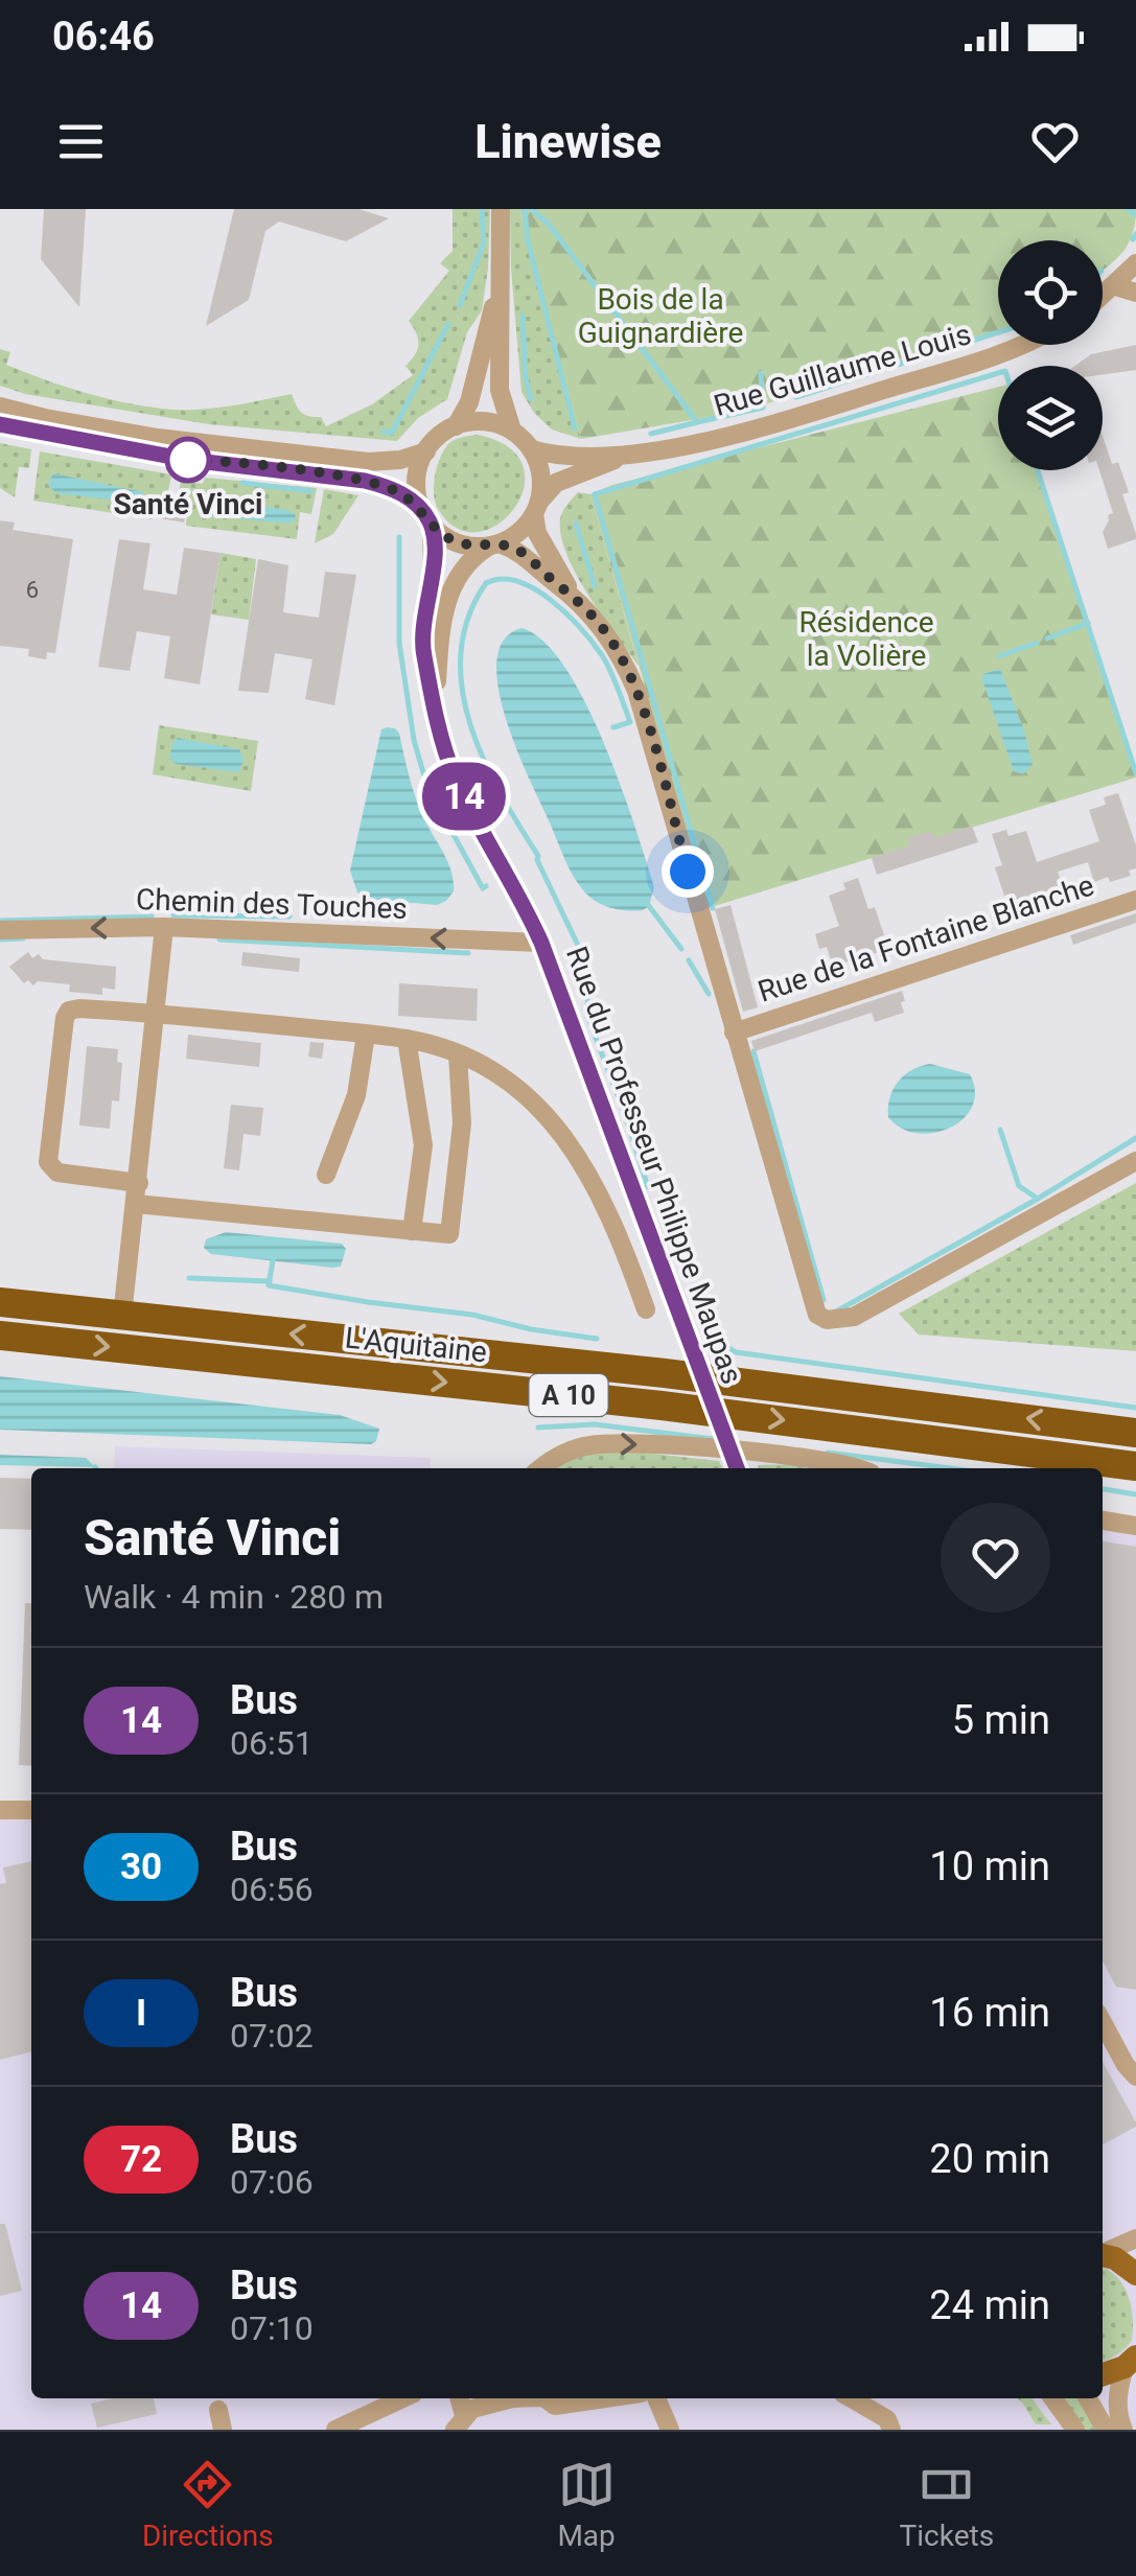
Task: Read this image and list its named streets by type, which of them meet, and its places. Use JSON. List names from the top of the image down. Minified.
{"streets":{"highway":["L'Aquitaine","A 10"],"street":["Rue Guillaume Louis","Chemin des Touches","Rue de la Fontaine Blanche","Rue du Professeur Philippe Maupas"]},"crossings":[["Rue Guillaume Louis","Rue de la Fontaine Blanche"],["Rue Guillaume Louis","Rue du Professeur Philippe Maupas"],["Chemin des Touches","Rue du Professeur Philippe Maupas"],["Rue de la Fontaine Blanche","Rue du Professeur Philippe Maupas"]],"parks":["Bois de la Guignardière","Résidence la Volière"],"places":["Santé Vinci"],"lines":["bus line 14"],"house_numbers":["6"],"page":{"status":"06:46","header":"Linewise","on_map":"14","heading":["Santé Vinci","Walk · 4 min · 280 m"],"list":[{"mark":"14","name":"Bus","note":"06:51","value":"5 min"},{"mark":"30","name":"Bus","note":"06:56","value":"10 min"},{"mark":"I","name":"Bus","note":"07:02","value":"16 min"},{"mark":"72","name":"Bus","note":"07:06","value":"20 min"},{"mark":"14","name":"Bus","note":"07:10","value":"24 min"}],"tabs":["Directions","Map","Tickets"]}}
